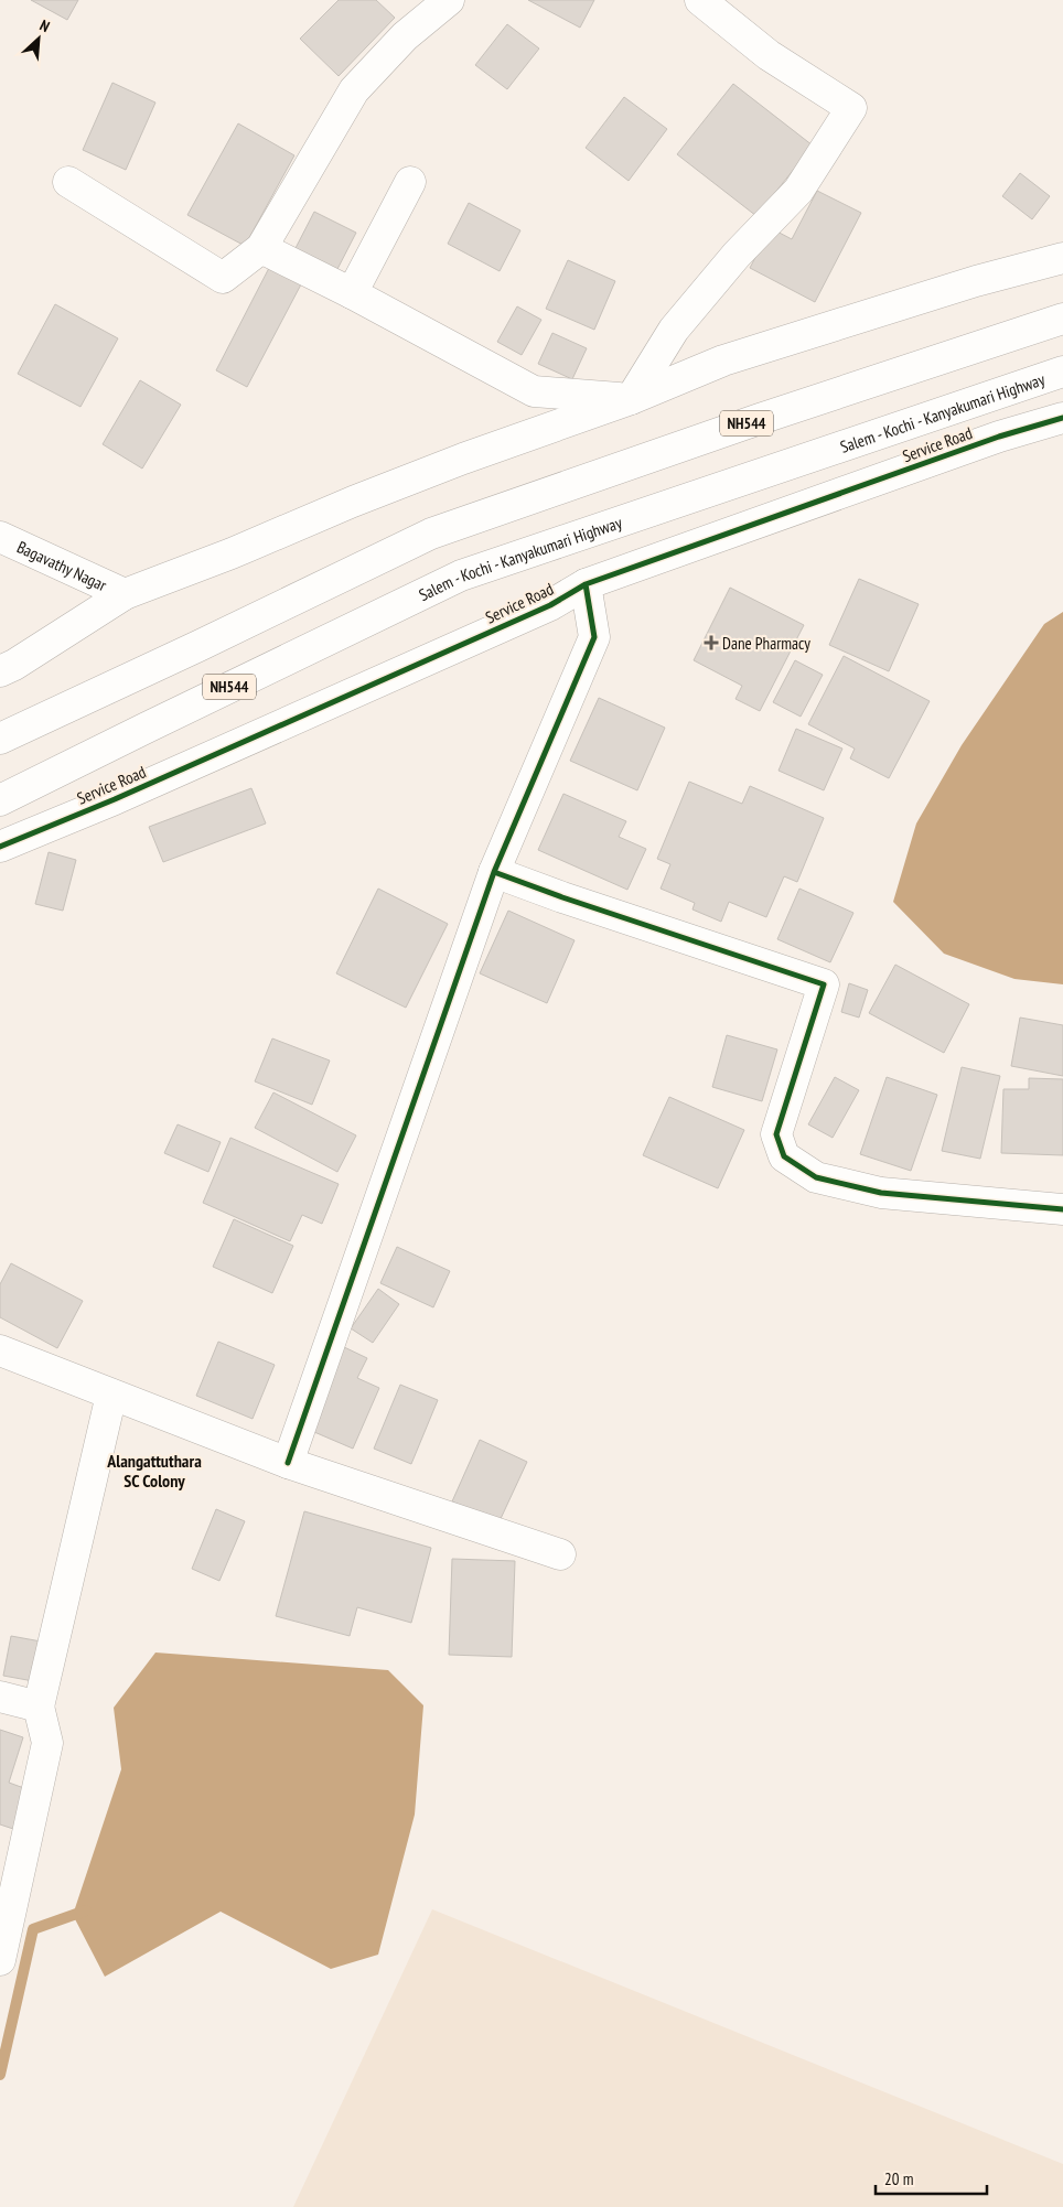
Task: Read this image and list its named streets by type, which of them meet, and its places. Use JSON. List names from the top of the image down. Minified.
{"streets":{"main road":["Salem - Kochi - Kanyakumari Highway","NH544","Service Road","Bagavathy Nagar"]},"districts":["Alangattuthara SC Colony"],"places":{"health":["Dane Pharmacy"]},"scale_bar":"20 m","north":"top right"}
